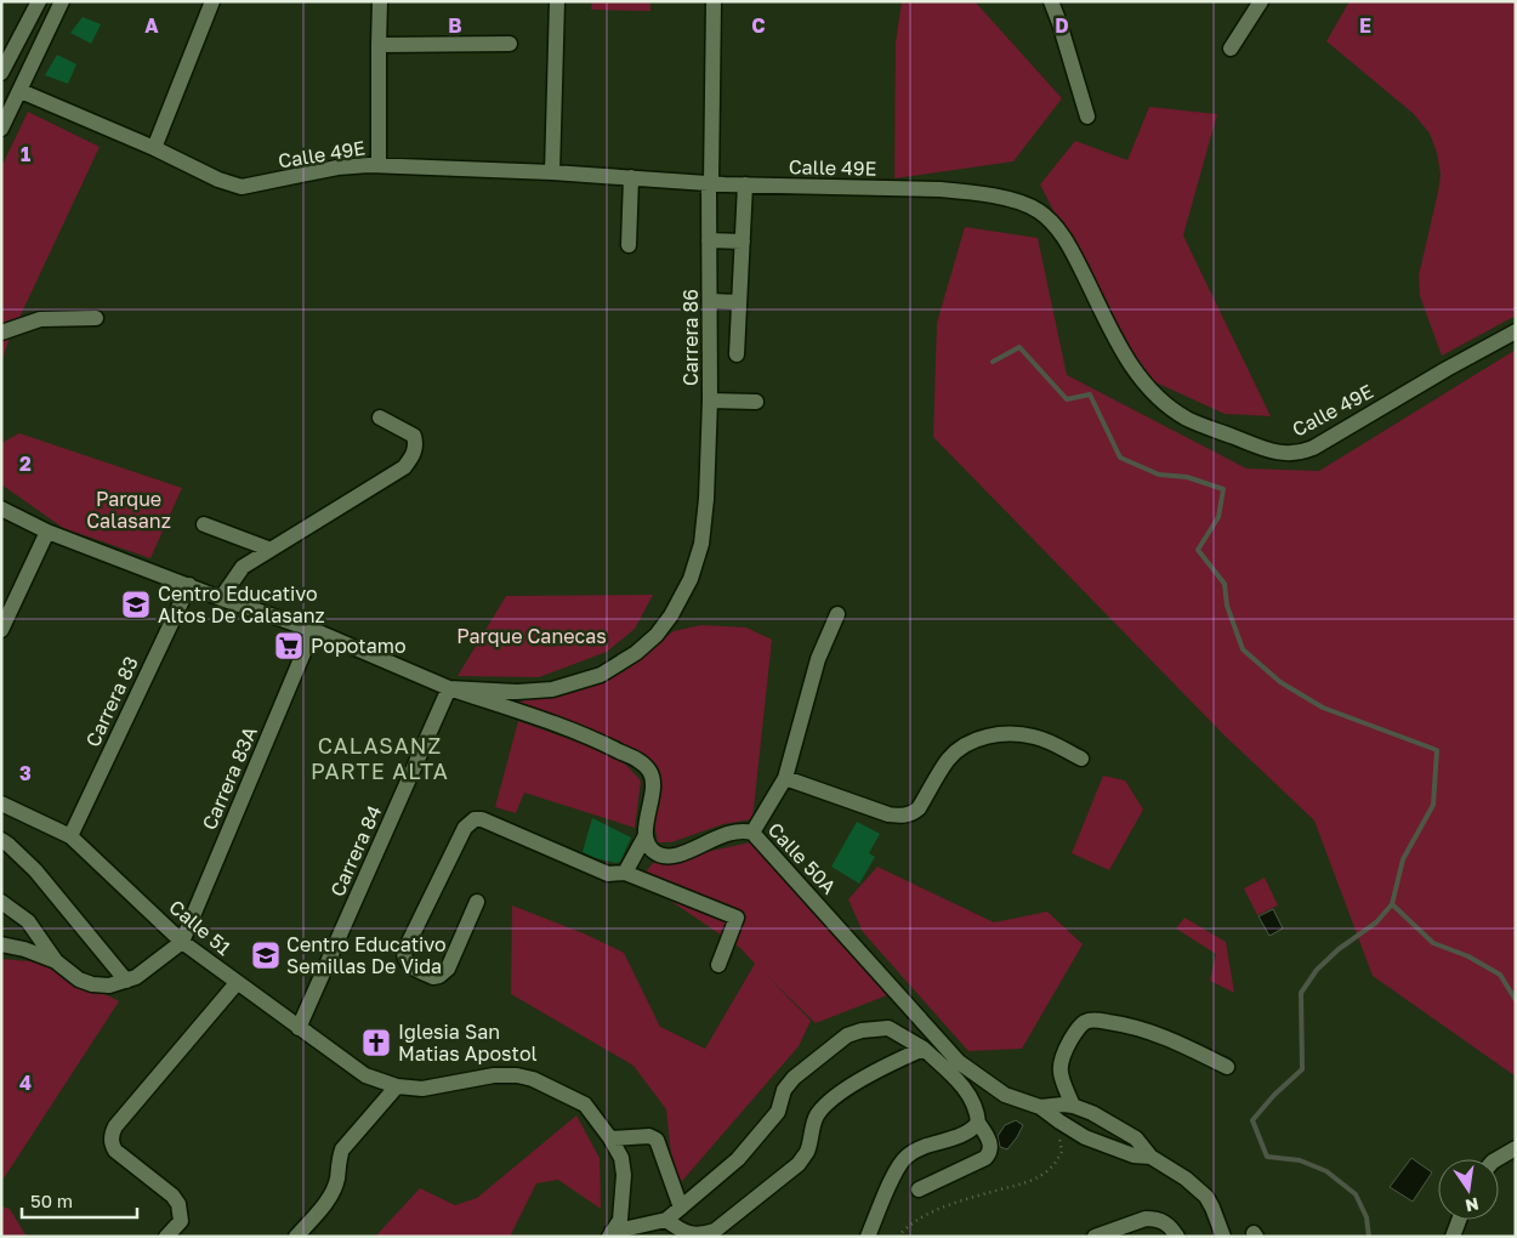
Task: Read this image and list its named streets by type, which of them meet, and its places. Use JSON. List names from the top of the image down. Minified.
{"streets":{"street":["Calle 49E","Carrera 86","Carrera 83","Carrera 83A","Carrera 84","Calle 50A","Calle 51"]},"crossings":[["Calle 49E","Carrera 86"],["Carrera 86","Carrera 84"],["Carrera 83","Calle 51"],["Carrera 83A","Calle 51"],["Carrera 84","Calle 51"]],"districts":["CALASANZ PARTE ALTA"],"parks":["Parque Calasanz","Parque Canecas"],"places":{"school or university":["Centro Educativo Altos De Calasanz","Centro Educativo Semillas De Vida"],"supermarket":["Popotamo"],"church":["Iglesia San Matias Apostol"]},"scale_bar":"50 m","north":"bottom","grid":{"columns":["A","B","C","D","E"],"rows":["1","2","3","4"]}}
